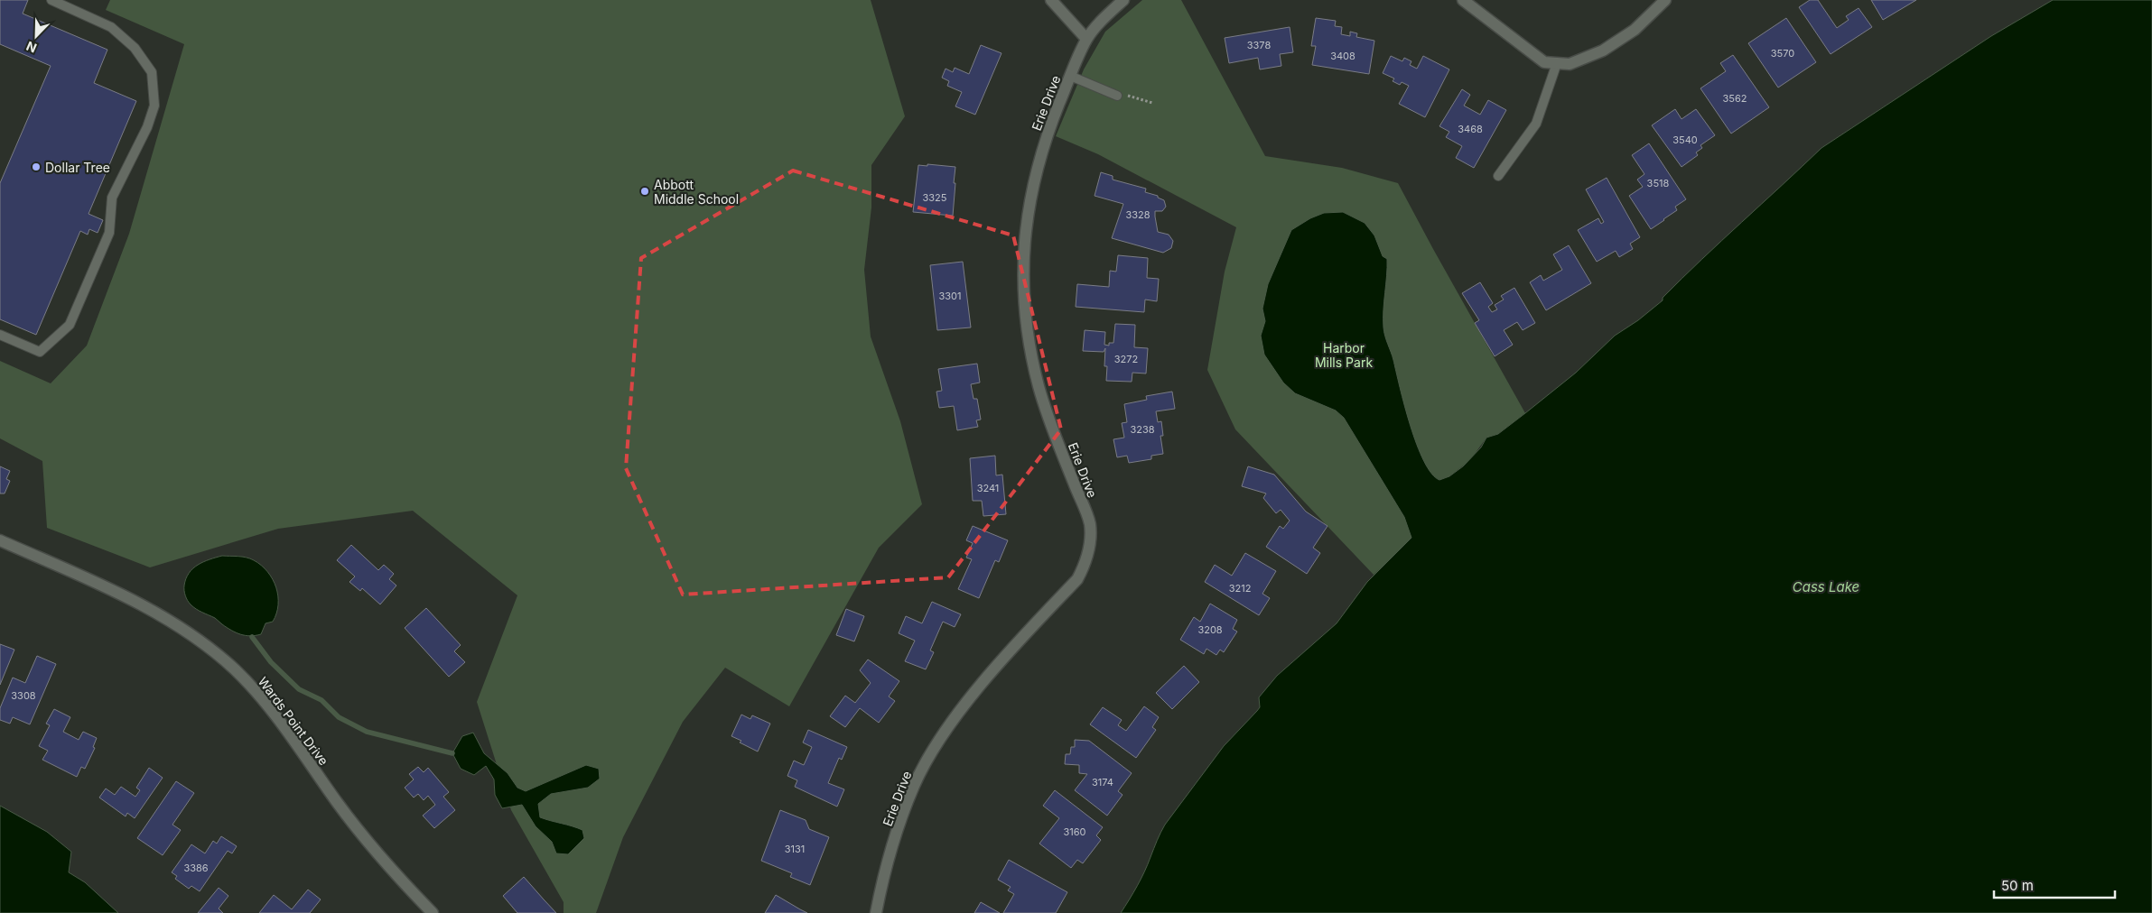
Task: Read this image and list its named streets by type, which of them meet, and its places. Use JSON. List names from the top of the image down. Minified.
{"streets":{"street":["Erie Drive","Wards Point Drive"]},"water":["Cass Lake"],"parks":["Harbor Mills Park"],"places":["Dollar Tree","Abbott Middle School"],"house_numbers":["3378","3570","3408","3562","3468","3540","3518","3325","3328","3301","3272","3238","3241","3212","3208","3308","3174","3160","3131","3386"],"scale_bar":"50 m","north":"bottom left"}
